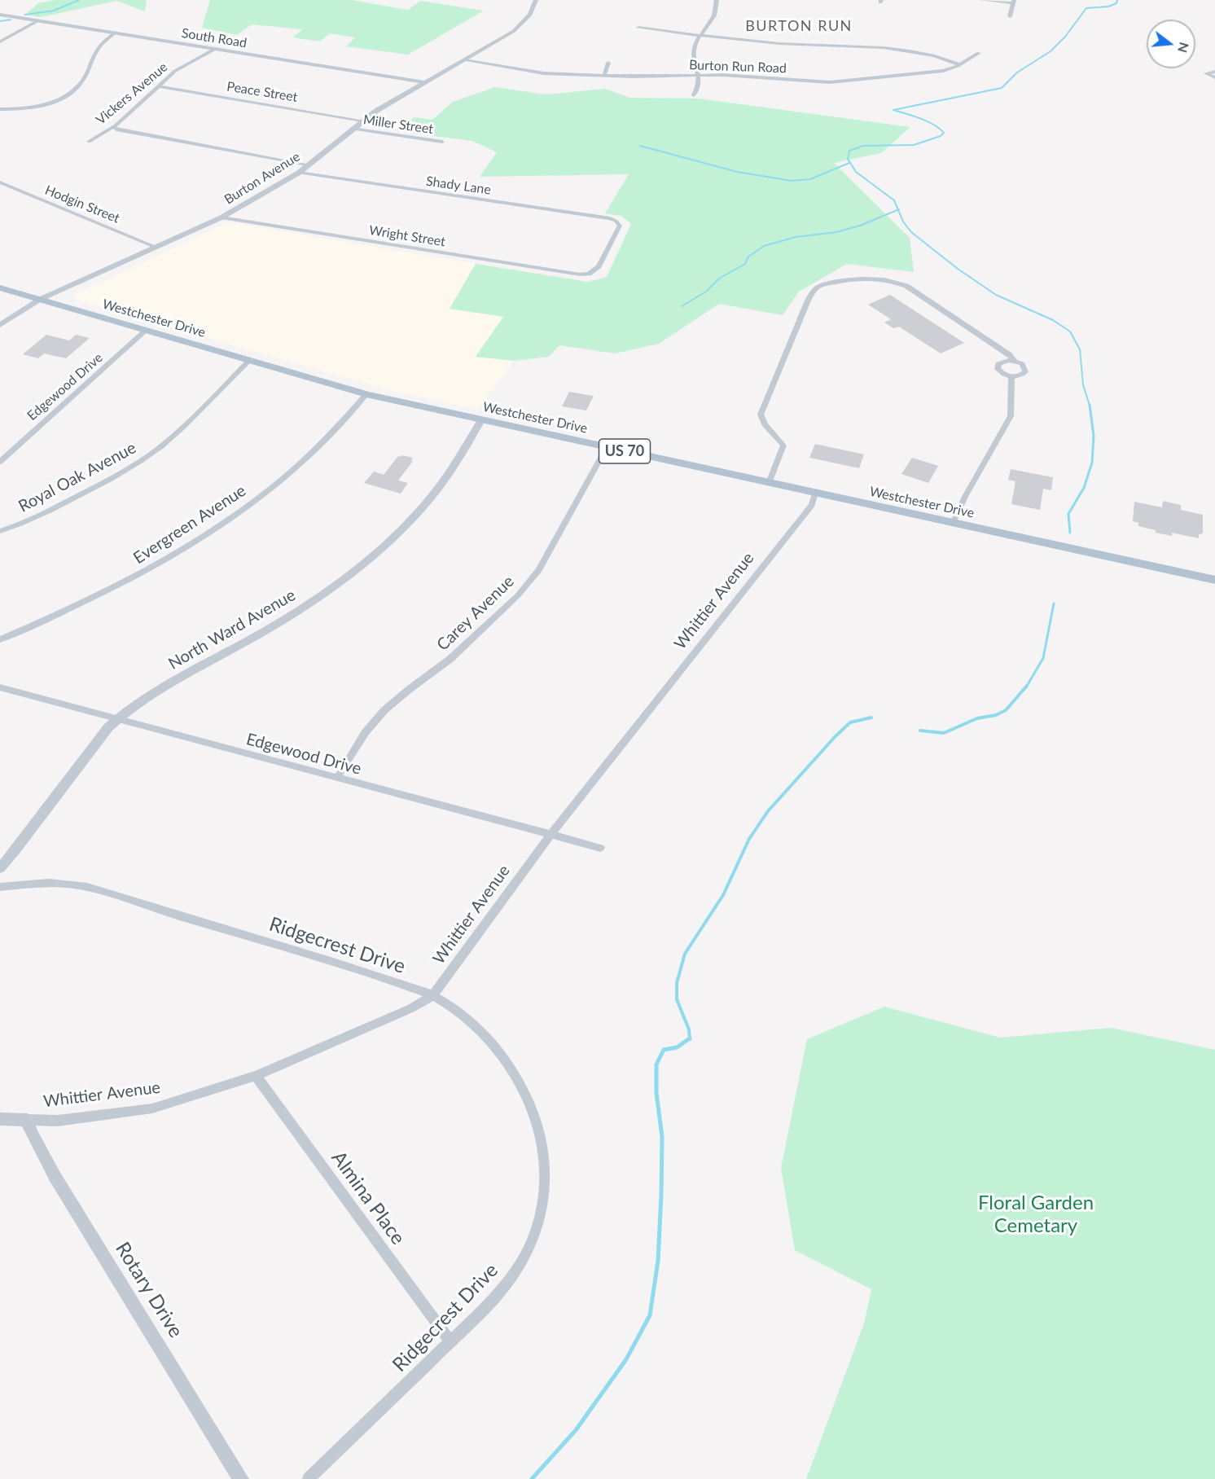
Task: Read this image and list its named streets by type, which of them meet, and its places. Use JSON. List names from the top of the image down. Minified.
{"streets":{"main road":["Westchester Drive","US 70"],"street":["South Road","Burton Run Road","Peace Street","Vickers Avenue","Miller Street","Burton Avenue","Shady Lane","Hodgin Street","Wright Street","Edgewood Drive","Royal Oak Avenue","Evergreen Avenue","Whittier Avenue","Carey Avenue","North Ward Avenue","Ridgecrest Drive","Almina Place","Rotary Drive"]},"crossings":[["South Road","Vickers Avenue"],["South Road","Burton Avenue"],["Burton Run Road","Burton Avenue"],["Peace Street","Vickers Avenue"],["Peace Street","Burton Avenue"],["Miller Street","Burton Avenue"],["Burton Avenue","Shady Lane"],["Burton Avenue","Hodgin Street"],["Burton Avenue","Wright Street"],["Burton Avenue","Westchester Drive"],["Shady Lane","Wright Street"],["Westchester Drive","Edgewood Drive"],["Westchester Drive","Royal Oak Avenue"],["Westchester Drive","Evergreen Avenue"],["Westchester Drive","Whittier Avenue"],["Westchester Drive","Carey Avenue"],["Westchester Drive","North Ward Avenue"],["Edgewood Drive","Whittier Avenue"],["Edgewood Drive","Carey Avenue"],["Edgewood Drive","North Ward Avenue"],["Whittier Avenue","Ridgecrest Drive"],["Whittier Avenue","Almina Place"],["Whittier Avenue","Rotary Drive"],["Ridgecrest Drive","Almina Place"]],"districts":["BURTON RUN"],"parks":["Floral Garden Cemetary"],"north":"right"}
